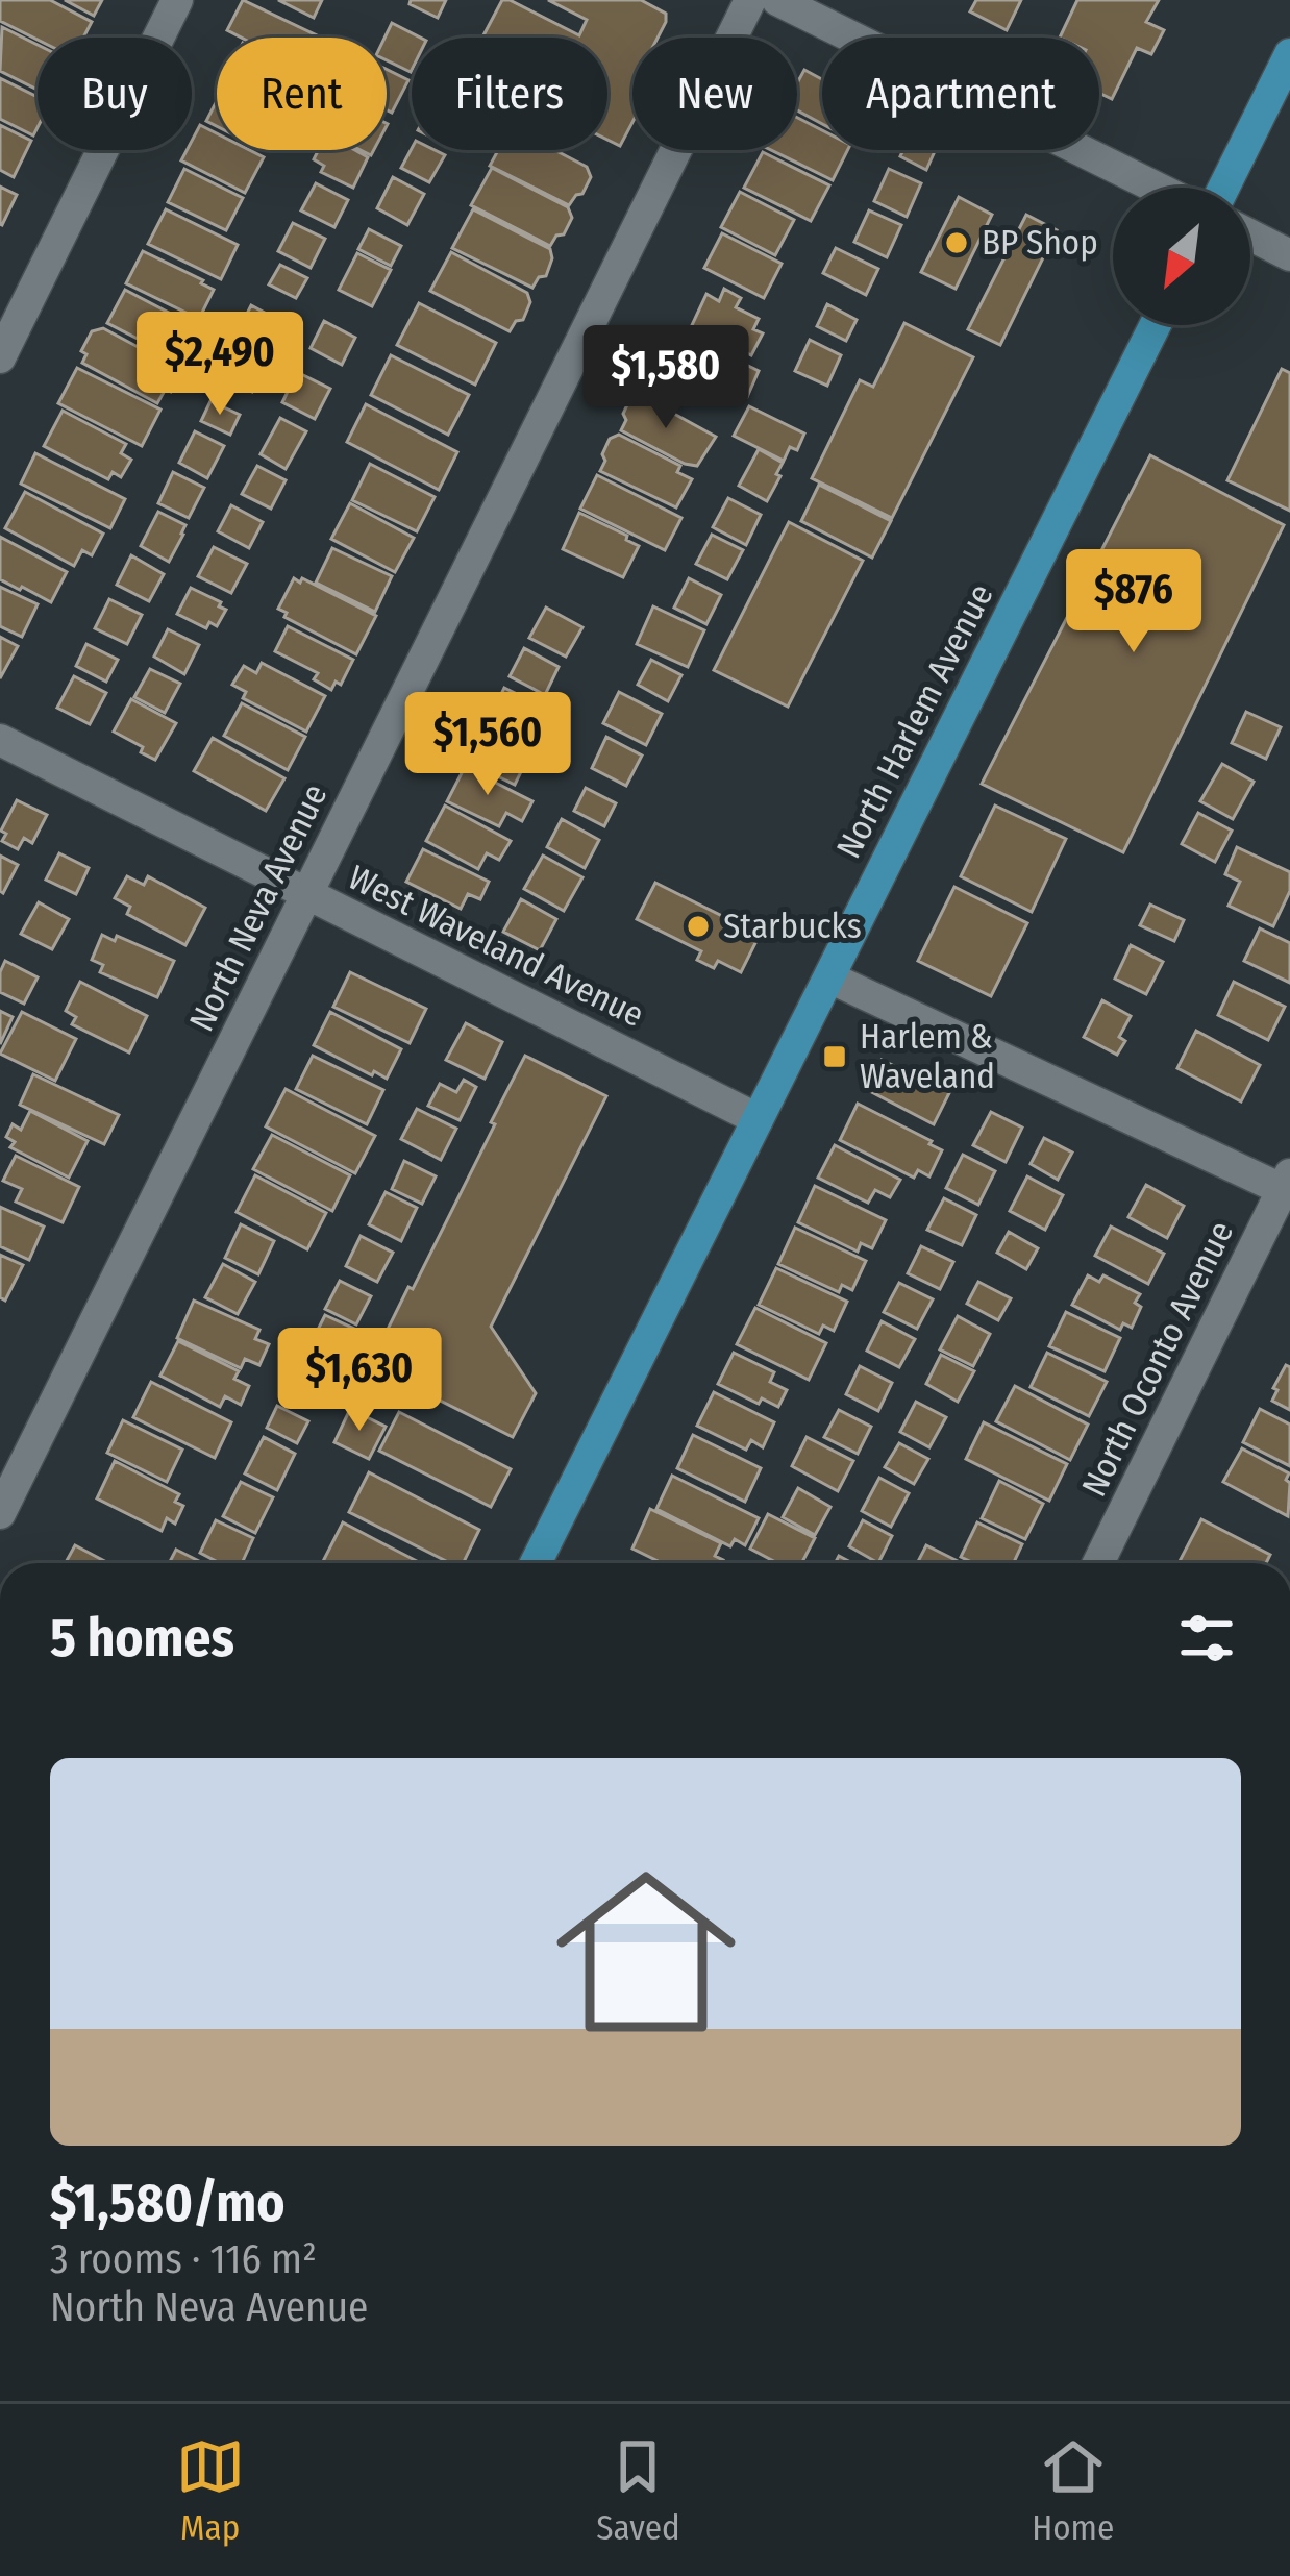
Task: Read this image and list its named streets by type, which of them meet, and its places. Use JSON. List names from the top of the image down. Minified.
{"streets":{"main road":["North Harlem Avenue"],"street":["North Neva Avenue","West Waveland Avenue","North Oconto Avenue"]},"crossings":[["North Harlem Avenue","West Waveland Avenue"],["North Neva Avenue","West Waveland Avenue"]],"places":{"other":["BP Shop","Starbucks"],"transit":["Harlem & Waveland"]},"north":"bottom left","page":{"chip":["Buy","Rent","Filters","New","Apartment"],"price":["$2,490","$1,580","$876","$1,560","$1,630"],"heading":"5 homes","list":[{"name":"$1,580/mo","note":"3 rooms · 116 m² · North Neva Avenue"}],"tabs":["Map","Saved","Home"]}}
